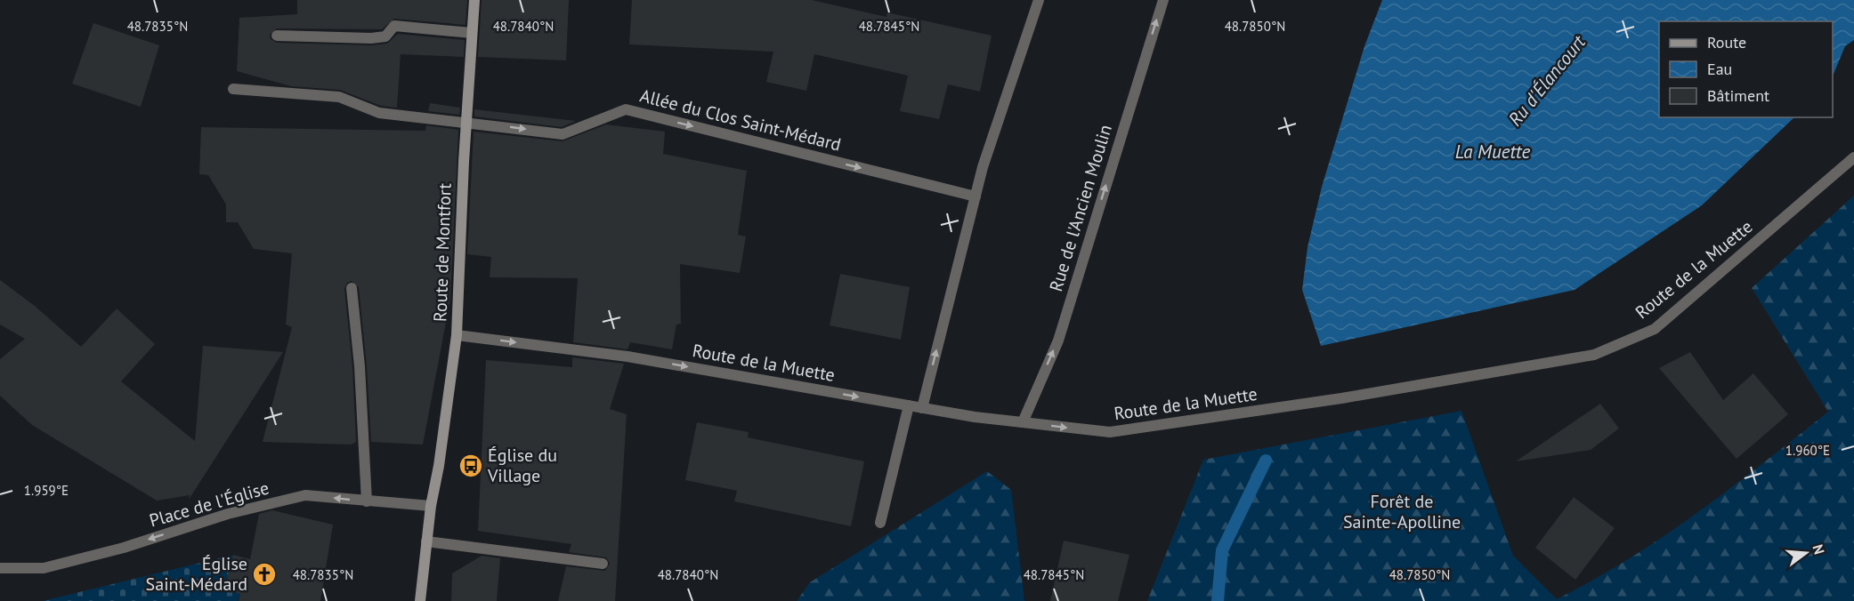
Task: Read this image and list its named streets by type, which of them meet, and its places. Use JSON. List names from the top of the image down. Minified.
{"streets":{"street":["Allée du Clos Saint-Médard","Rue de l'Ancien Moulin","Route de Montfort","Route de la Muette","Place de l'Église"]},"crossings":[["Allée du Clos Saint-Médard","Route de Montfort"],["Rue de l'Ancien Moulin","Route de la Muette"],["Route de Montfort","Route de la Muette"],["Route de Montfort","Place de l'Église"]],"one_way":["Allée du Clos Saint-Médard","Rue de l'Ancien Moulin","Route de la Muette","Place de l'Église"],"water":["Ru d'Élancourt","La Muette"],"parks":["Forêt de Sainte-Apolline"],"places":{"bus stop":["Église du Village"],"church":["Église Saint-Médard"]},"legend":["Route","Eau","Bâtiment"],"north":"right","coordinates":["48.7835°N","48.7840°N","48.7845°N","48.7850°N","1.960°E","1.959°E"]}
